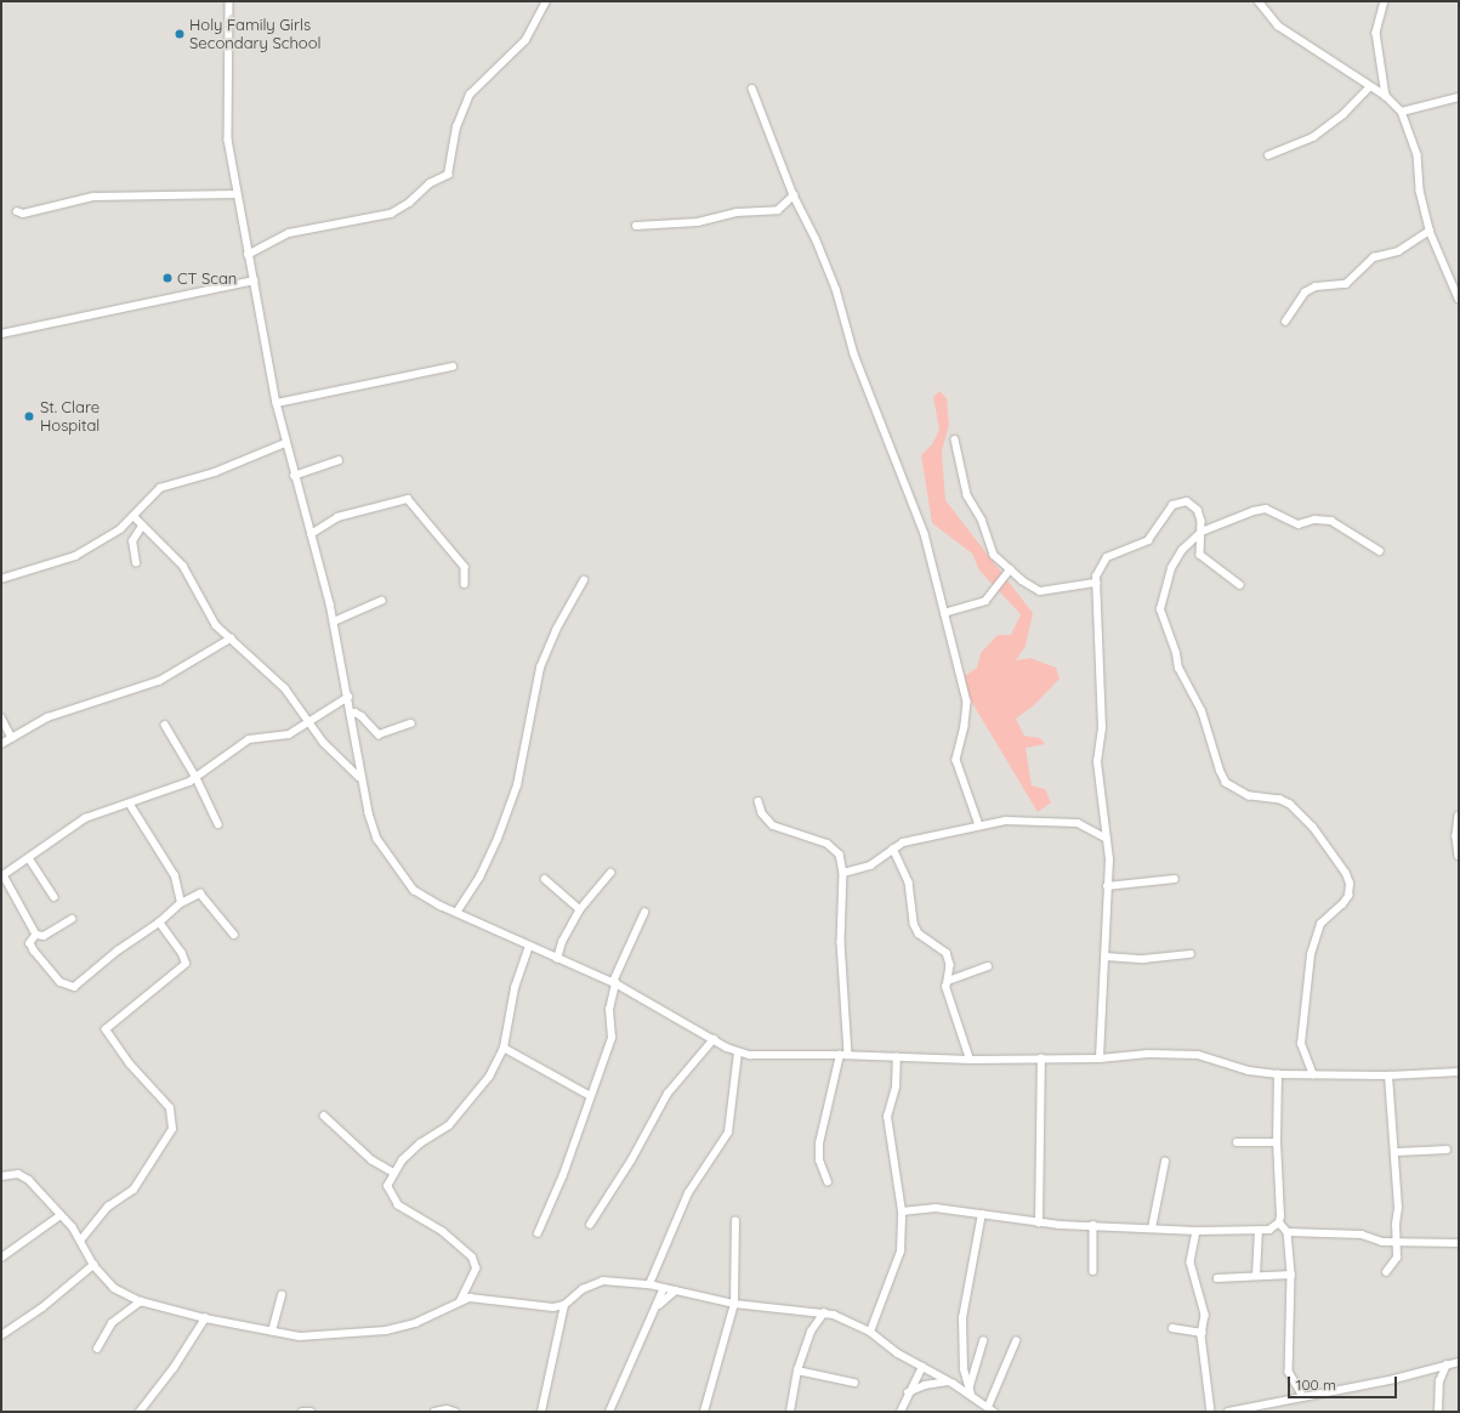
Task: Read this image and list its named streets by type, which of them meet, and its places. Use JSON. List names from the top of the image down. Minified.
{"places":["Holy Family Girls Secondary School","CT Scan","St. Clare Hospital"],"scale_bar":"100 m"}
